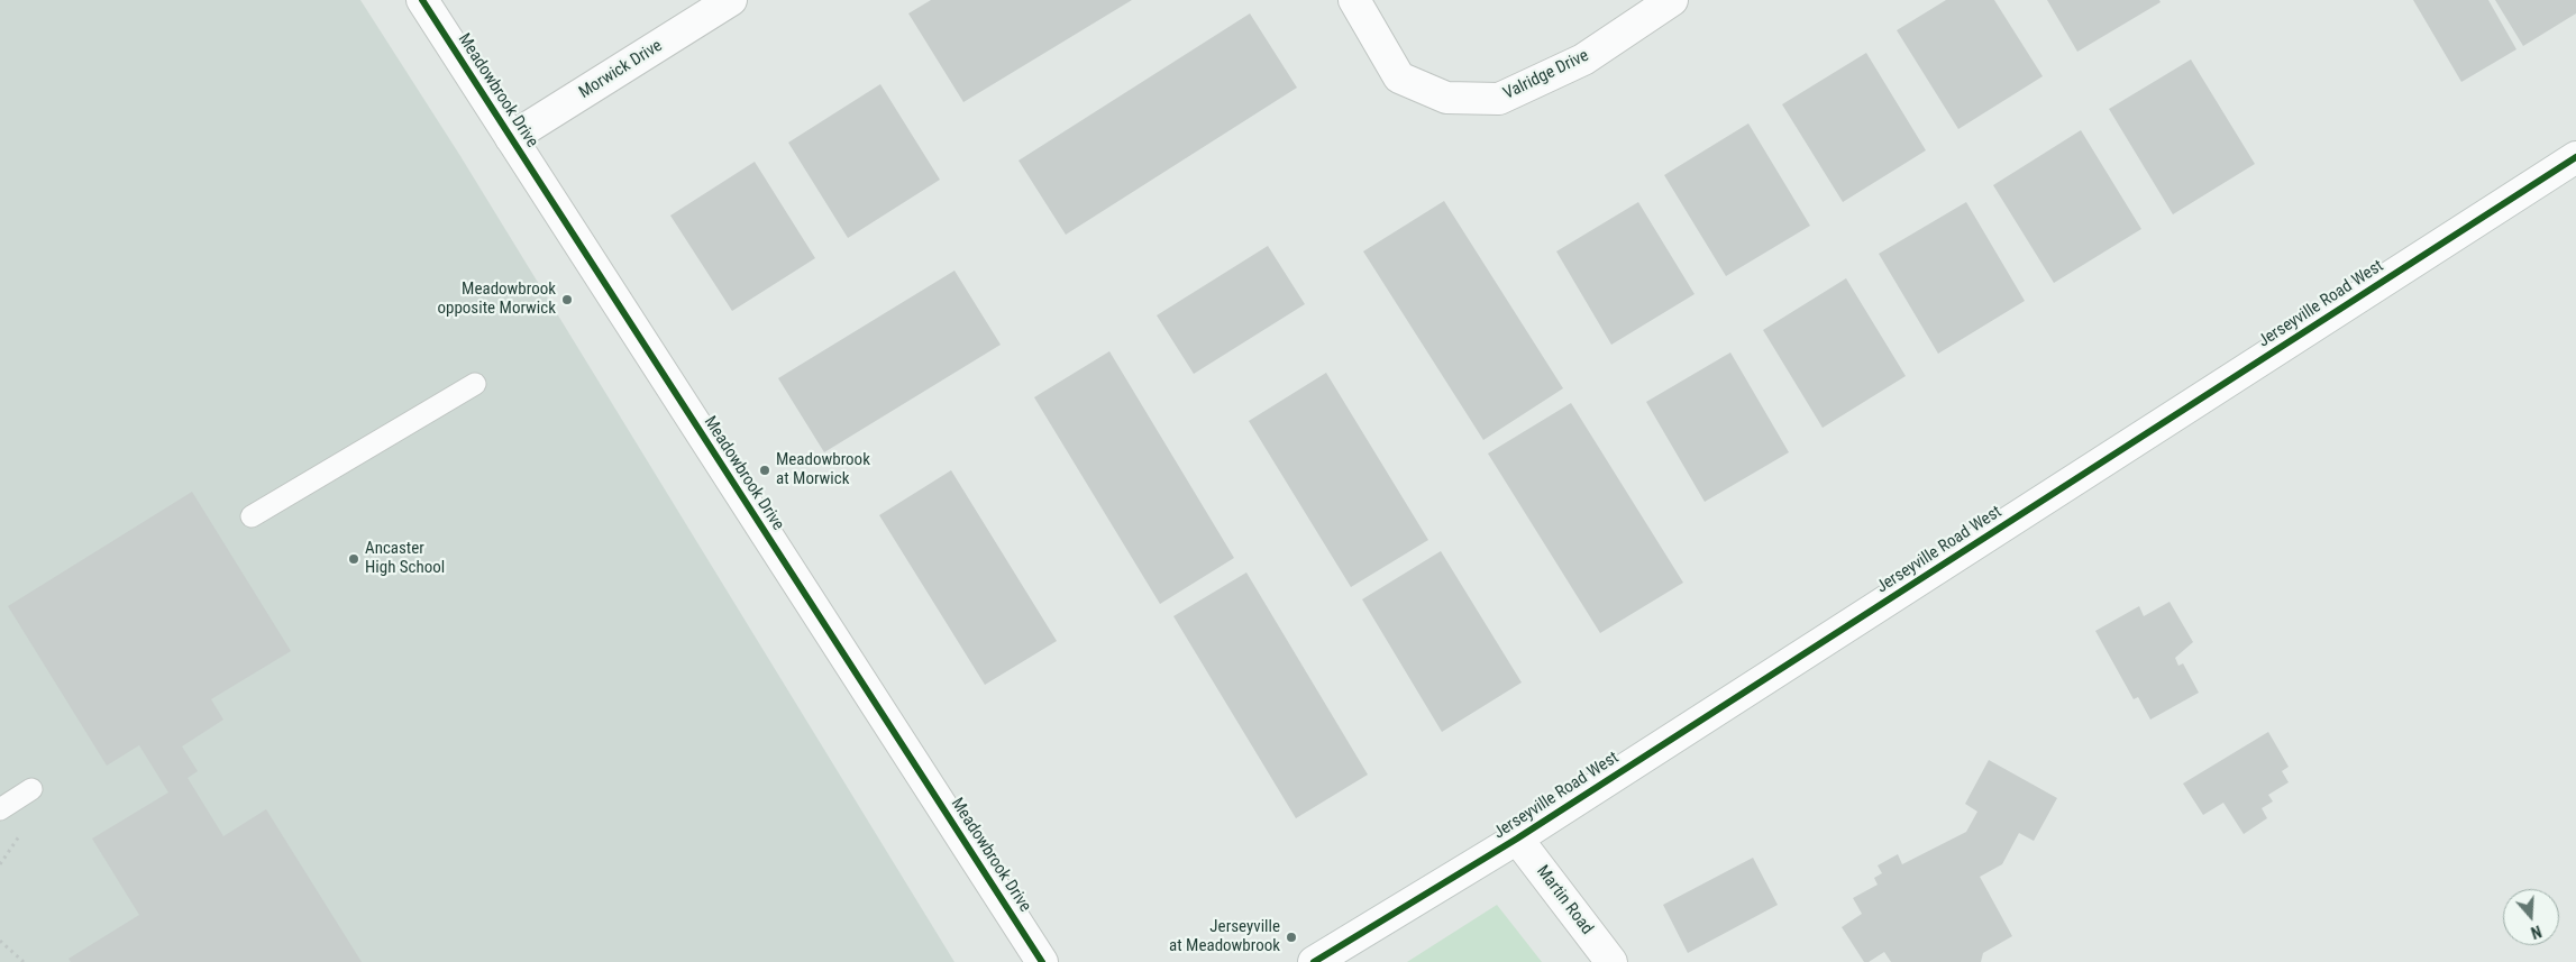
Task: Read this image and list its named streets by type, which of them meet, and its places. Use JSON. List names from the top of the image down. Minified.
{"streets":{"street":["Morwick Drive","Valridge Drive","Meadowbrook Drive","Jerseyville Road West","Martin Road"]},"crossings":[["Morwick Drive","Meadowbrook Drive"],["Jerseyville Road West","Martin Road"]],"places":["Meadowbrook opposite Morwick","Meadowbrook at Morwick","Ancaster High School","Jerseyville at Meadowbrook"],"north":"bottom"}
